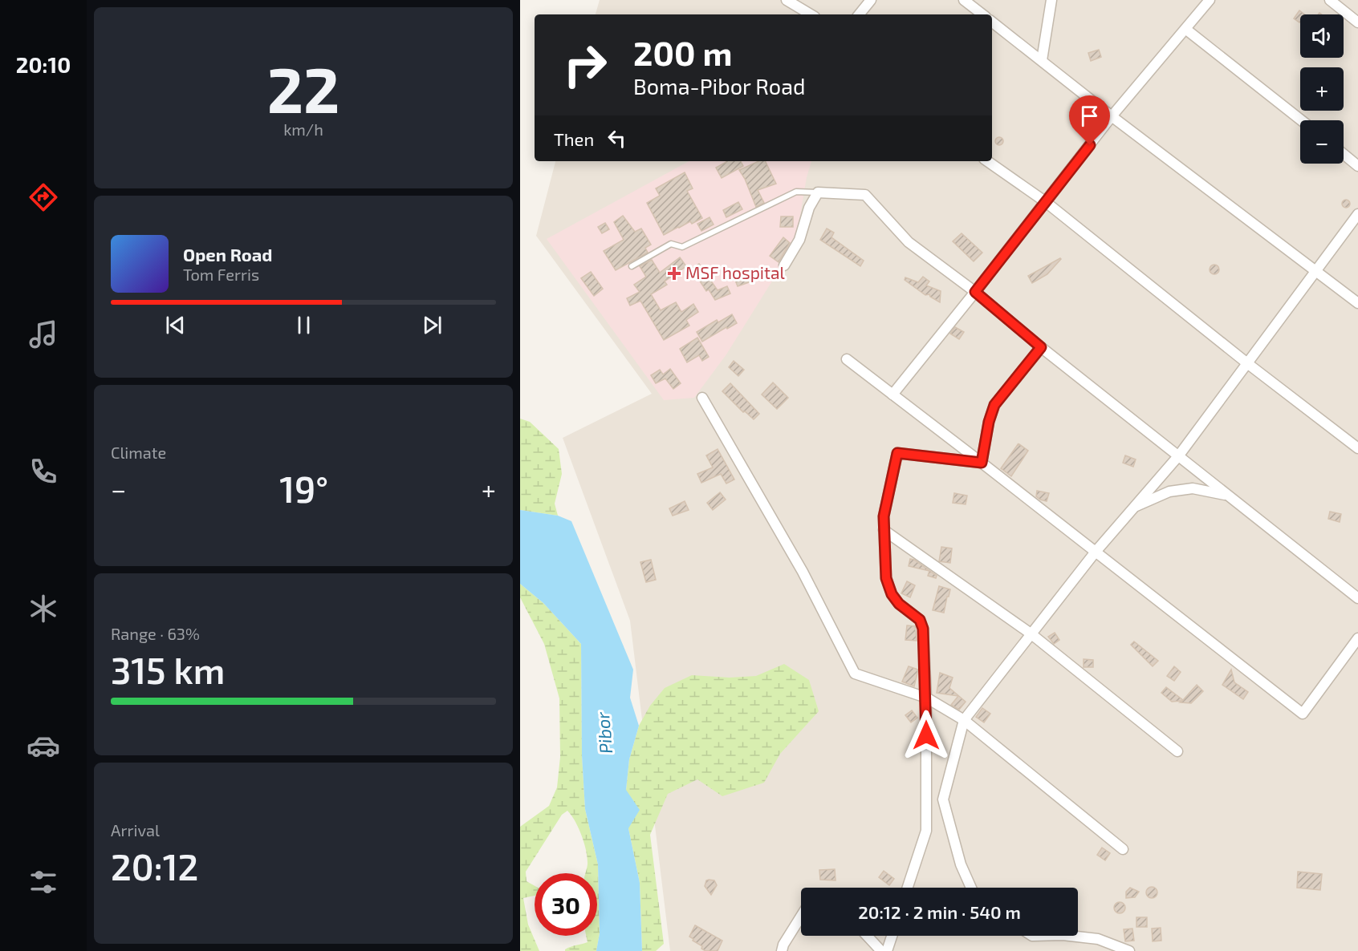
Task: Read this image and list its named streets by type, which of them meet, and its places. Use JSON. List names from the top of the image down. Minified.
{"water":["Pibor"],"places":{"health":["MSF hospital"]},"page":{"tabs":"20:10","tile":[["22","km/h"],"Climate",["Range · 63%","315 km"],["Arrival","20:12"]],"map_buttons":["+","−"],"turn":["200 m","Boma-Pibor Road"],"then":"Then","song":["Open Road","Tom Ferris"],"heat":["−","19°","+"],"limit":"30","trip":"20:12 · 2 min · 540 m"}}
